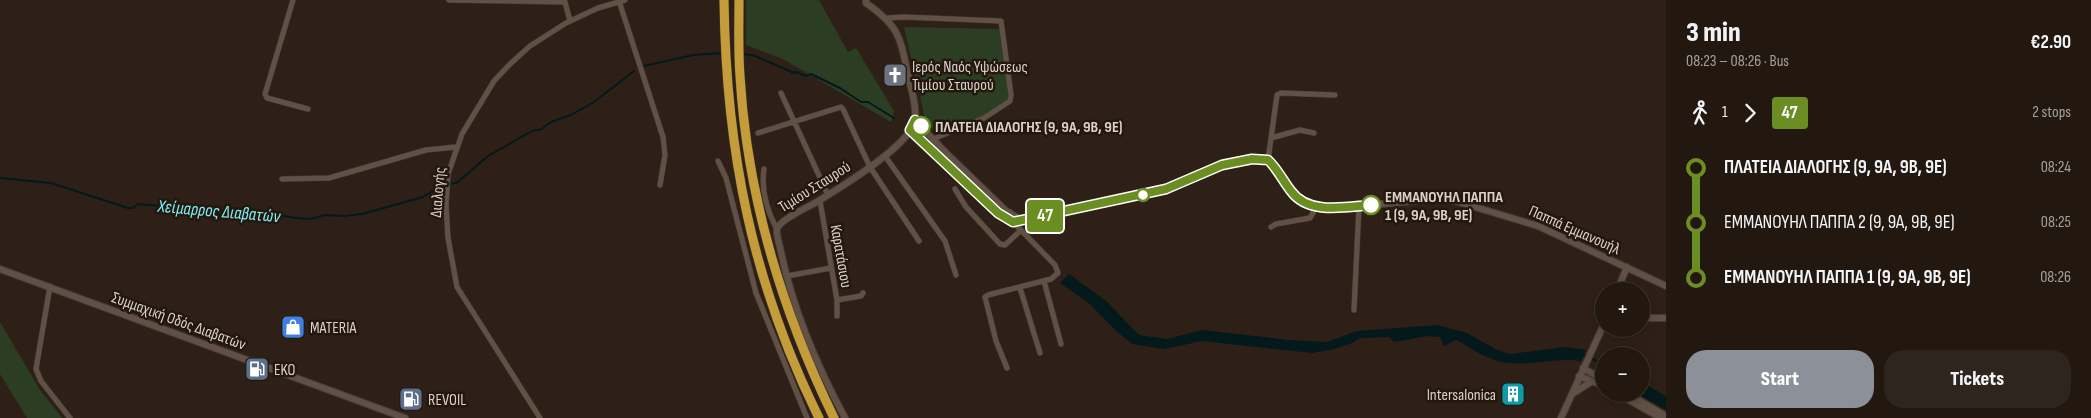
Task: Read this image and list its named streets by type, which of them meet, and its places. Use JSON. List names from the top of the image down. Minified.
{"streets":{"street":["Τιμίου Σταυρού","Διαλογής","Παππά Εμμανουήλ","Καρατάσιου","Συμμαχική Οδός Διαβατών"]},"crossings":[["Τιμίου Σταυρού","Καρατάσιου"]],"water":["Χείμαρρος Διαβατών"],"places":{"church":["Ιερός Ναός Υψώσεως Τιμίου Σταυρού"],"other":["ΠΛΑΤΕΙΑ ΔΙΑΛΟΓΗΣ (9, 9Α, 9Β, 9Ε)","ΕΜΜΑΝΟΥΗΛ ΠΑΠΠΑ 1 (9, 9Α, 9Β, 9Ε)"],"shop":["MATERIA"],"fuel station":["EKO","REVOIL"],"building":["Intersalonica"]},"lines":["bus line 47"],"page":{"on_map":"47","heading":["3 min","08:23 – 08:26 · Bus","€2.90"],"legs":["1","47","2 stops"],"list":[{"name":"ΠΛΑΤΕΙΑ ΔΙΑΛΟΓΗΣ (9, 9Α, 9Β, 9Ε)","value":"08:24"},{"name":"ΕΜΜΑΝΟΥΗΛ ΠΑΠΠΑ 2 (9, 9Α, 9Β, 9Ε)","value":"08:25"},{"name":"ΕΜΜΑΝΟΥΗΛ ΠΑΠΠΑ 1 (9, 9Α, 9Β, 9Ε)","value":"08:26"}],"map_buttons":["+","−"],"buttons":["Start","Tickets"]}}
